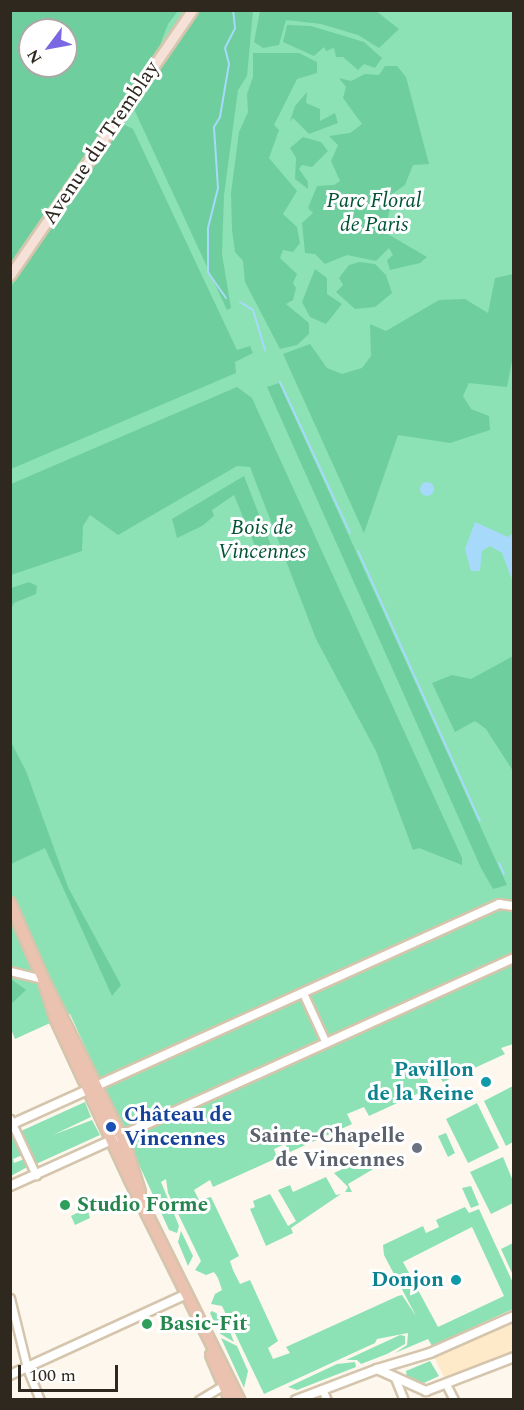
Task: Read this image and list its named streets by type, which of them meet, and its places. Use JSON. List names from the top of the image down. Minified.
{"streets":{"main road":["Avenue du Tremblay"]},"parks":["Parc Floral de Paris","Bois de Vincennes"],"places":["Pavillon de la Reine","Château de Vincennes","Sainte-Chapelle de Vincennes","Studio Forme","Donjon","Basic-Fit"],"scale_bar":"100 m","north":"bottom left"}
